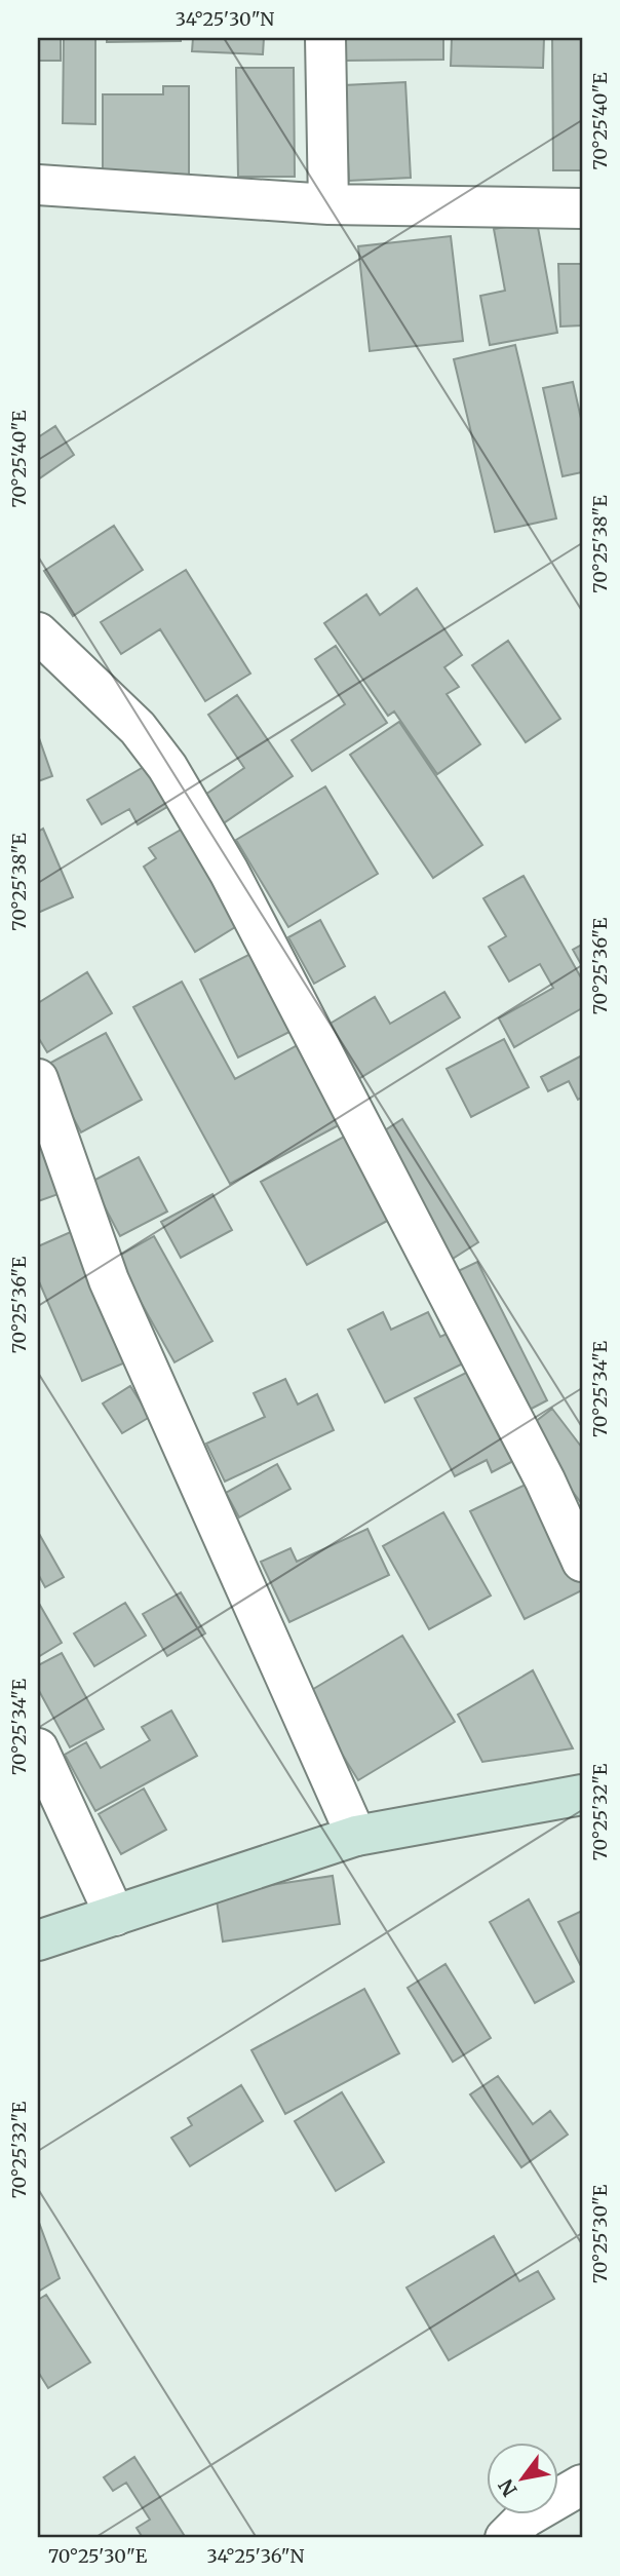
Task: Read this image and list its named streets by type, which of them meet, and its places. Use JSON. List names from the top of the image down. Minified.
{"north":"bottom left","coordinates":["34°25'30\"N","70°25'40\"E","70°25'38\"E","70°25'36\"E","70°25'34\"E","70°25'32\"E","70°25'30\"E","34°25'36\"N"]}
